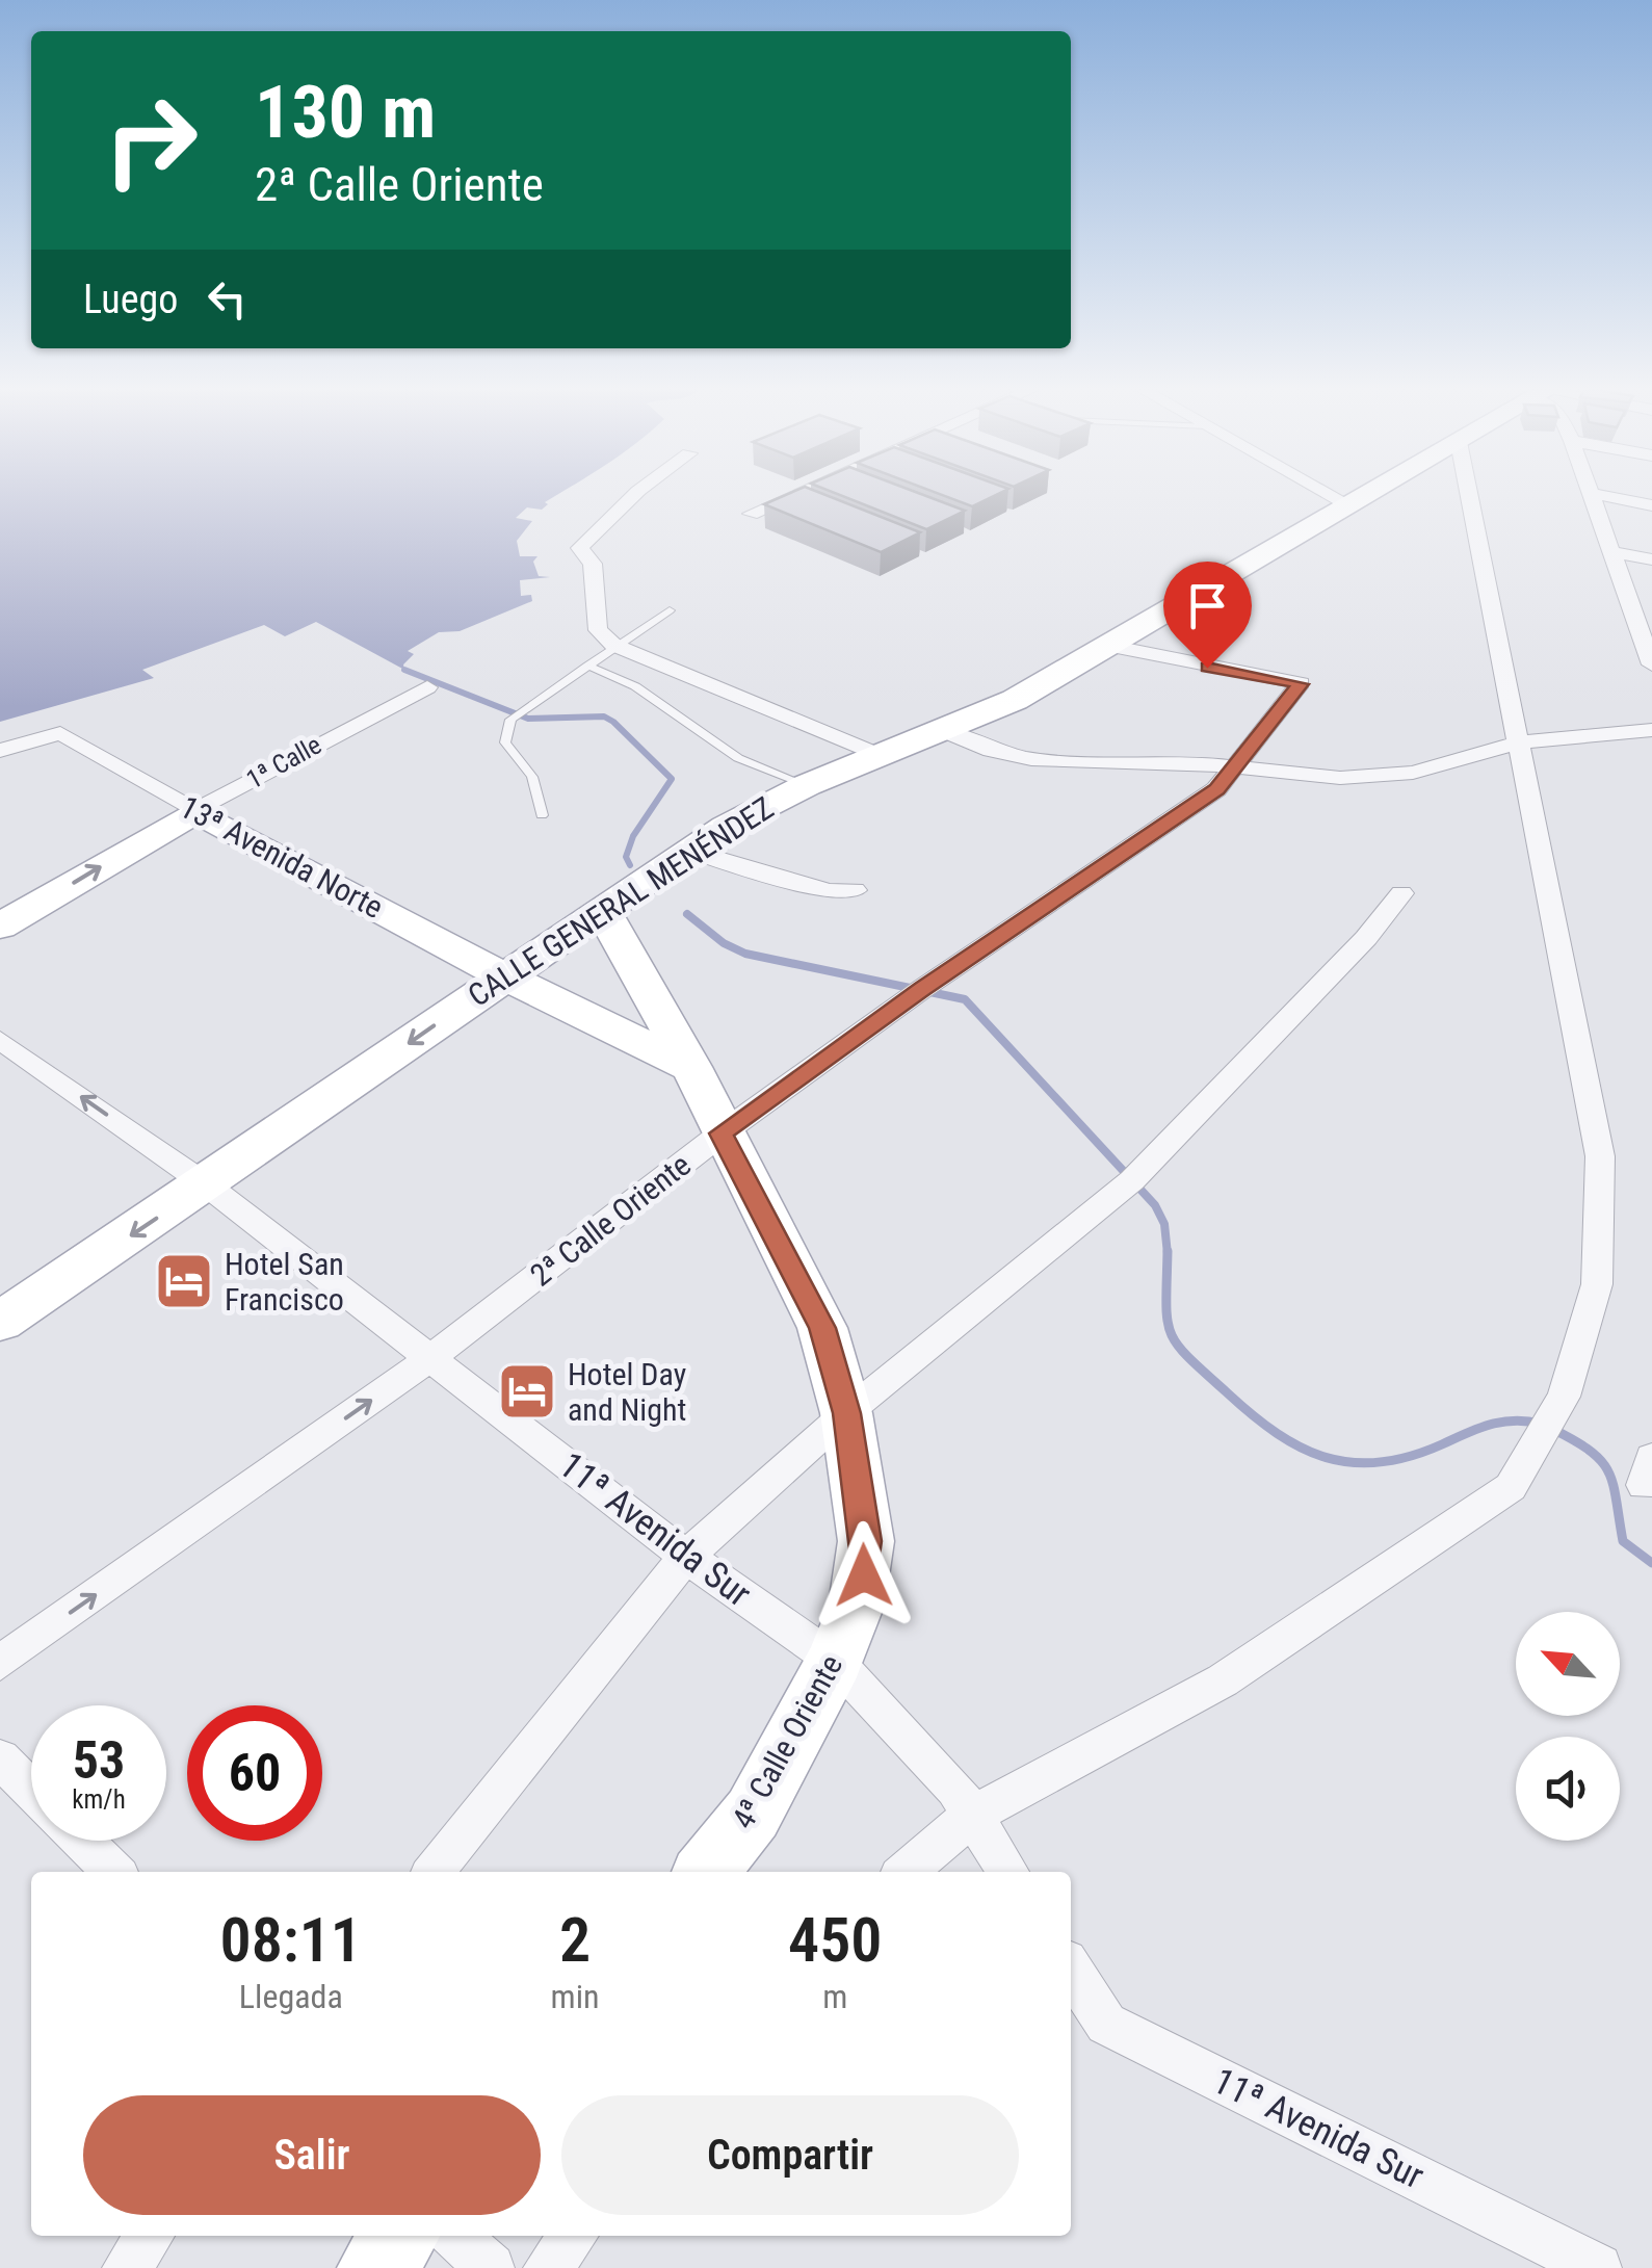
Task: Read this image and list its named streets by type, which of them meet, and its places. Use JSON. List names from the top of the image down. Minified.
{"streets":{"main road":["13ª Avenida Norte","CALLE GENERAL MENÉNDEZ","4ª Calle Oriente"],"street":["1ª Calle","2ª Calle Oriente","11ª Avenida Sur"]},"crossings":[["1ª Calle","13ª Avenida Norte"],["13ª Avenida Norte","CALLE GENERAL MENÉNDEZ"],["13ª Avenida Norte","4ª Calle Oriente"],["CALLE GENERAL MENÉNDEZ","2ª Calle Oriente"],["CALLE GENERAL MENÉNDEZ","11ª Avenida Sur"],["CALLE GENERAL MENÉNDEZ","4ª Calle Oriente"],["2ª Calle Oriente","11ª Avenida Sur"],["2ª Calle Oriente","4ª Calle Oriente"],["11ª Avenida Sur","4ª Calle Oriente"]],"places":{"hotel":["Hotel San Francisco","Hotel Day and Night"]},"north":"top left","page":{"turn":["130 m","2ª Calle Oriente"],"then":"Luego","speed":"53 km/h","limit":"60","eta":["08:11","Llegada","2","min","450","m"],"buttons":["Salir","Compartir"]}}
